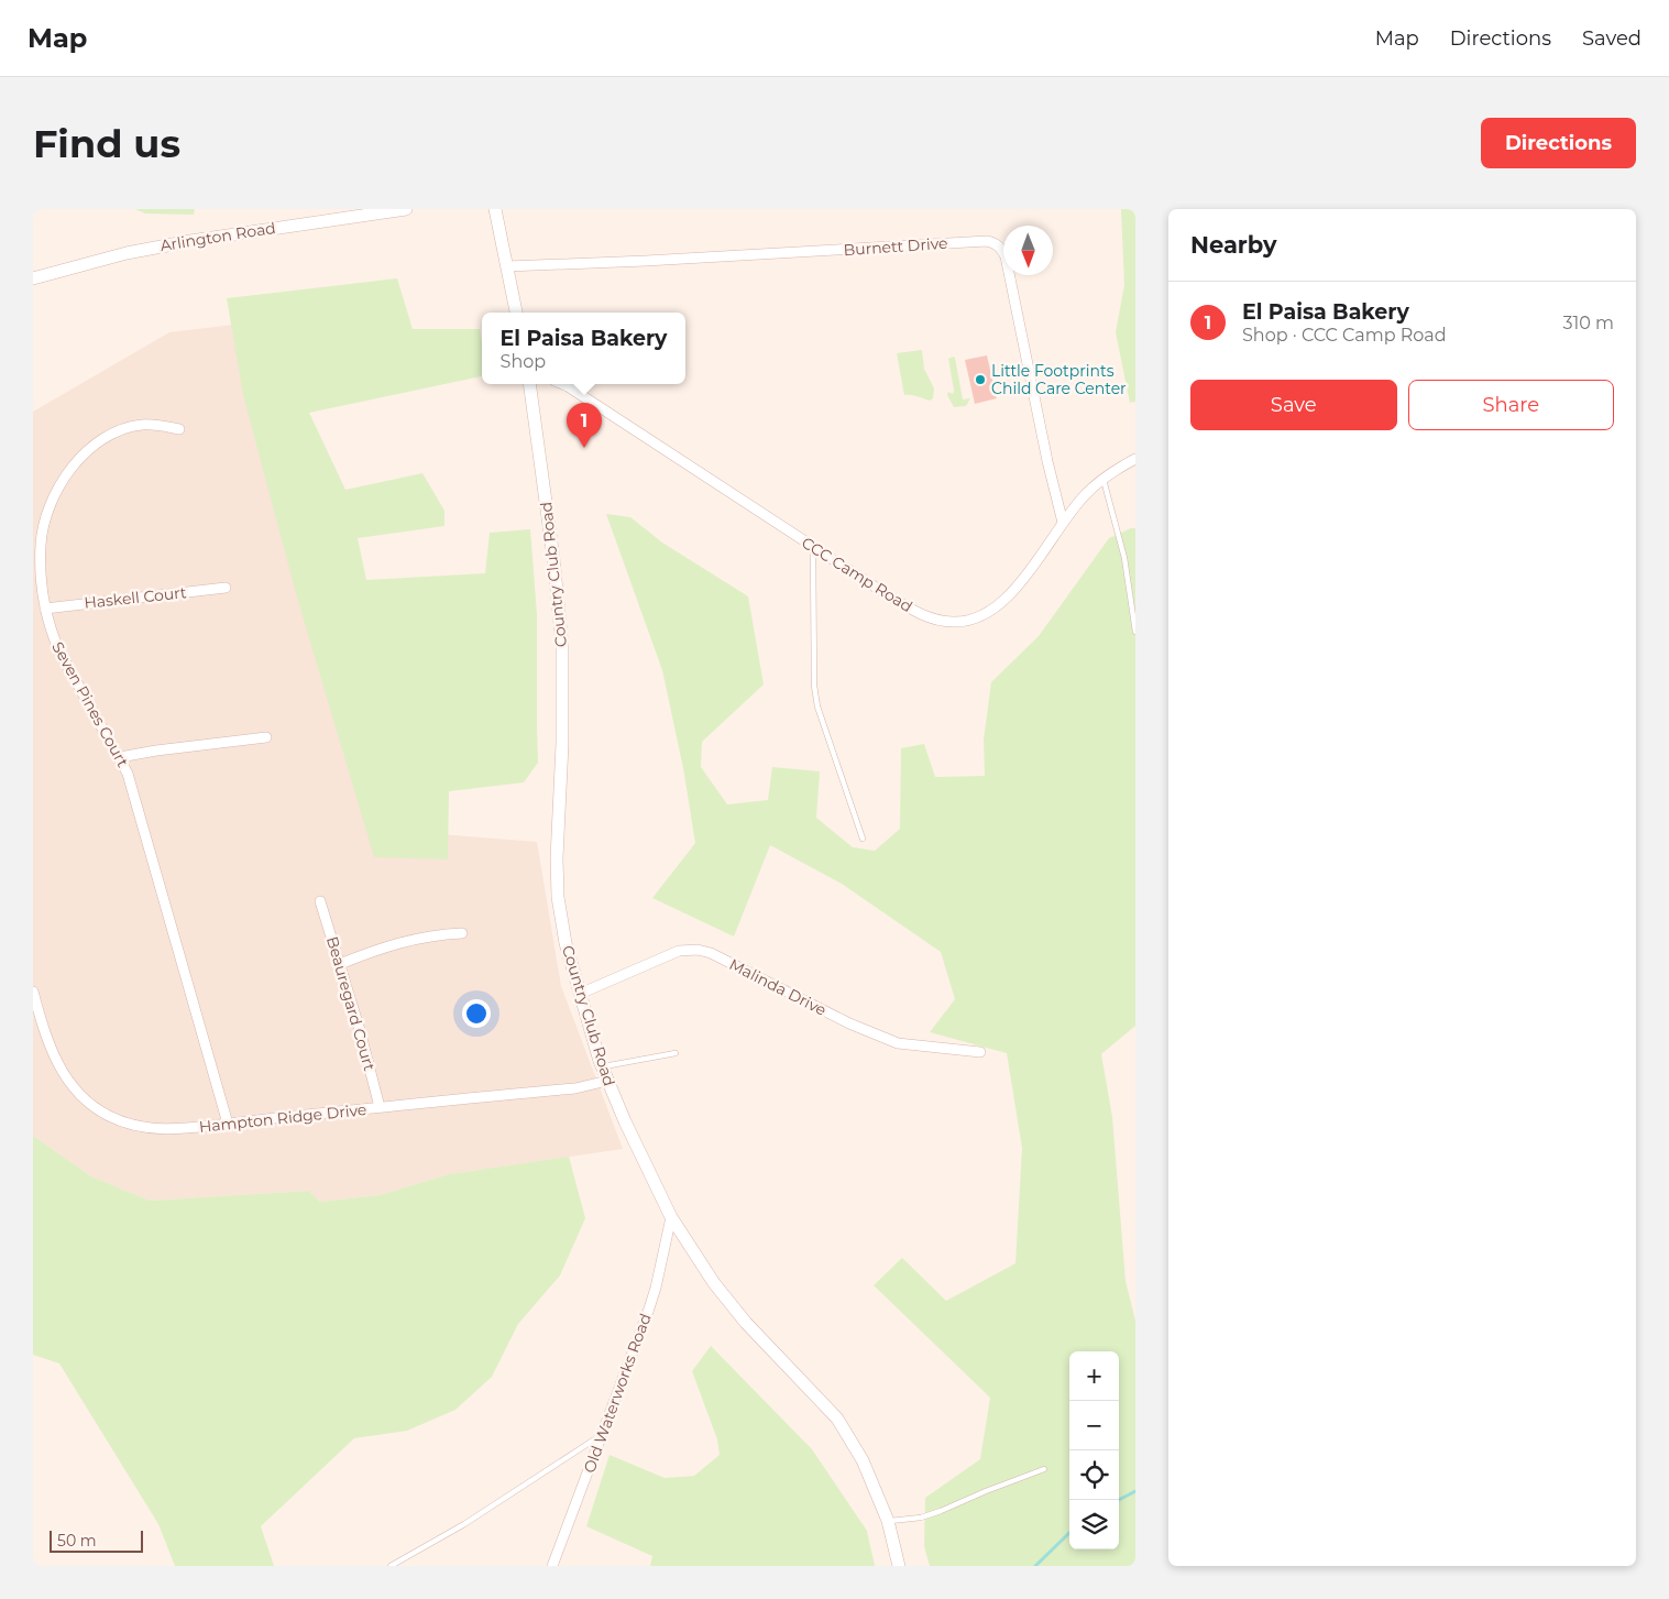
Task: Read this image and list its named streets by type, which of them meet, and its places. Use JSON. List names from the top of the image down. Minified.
{"streets":{"street":["Arlington Road","Burnett Drive","Country Club Road","CCC Camp Road","Haskell Court","Seven Pines Court","Malinda Drive","Beauregard Court","Hampton Ridge Drive","Old Waterworks Road"]},"crossings":[["Burnett Drive","CCC Camp Road"],["Country Club Road","Malinda Drive"],["Country Club Road","Hampton Ridge Drive"],["Country Club Road","Old Waterworks Road"],["Haskell Court","Seven Pines Court"],["Seven Pines Court","Hampton Ridge Drive"],["Beauregard Court","Hampton Ridge Drive"]],"places":["Little Footprints Child Care Center"],"scale_bar":"50 m","north":"bottom","page":{"header":"Map","nav":["Map","Directions","Saved"],"buttons":["Directions",["Save","Share"]],"title":"Find us","heading":"Nearby","list":[{"mark":"1","name":"El Paisa Bakery","note":"Shop · CCC Camp Road","value":"310 m"}],"popup":["El Paisa Bakery","Shop"],"pins":"1","map_buttons":["+","−"],"scale":"50 m"}}
